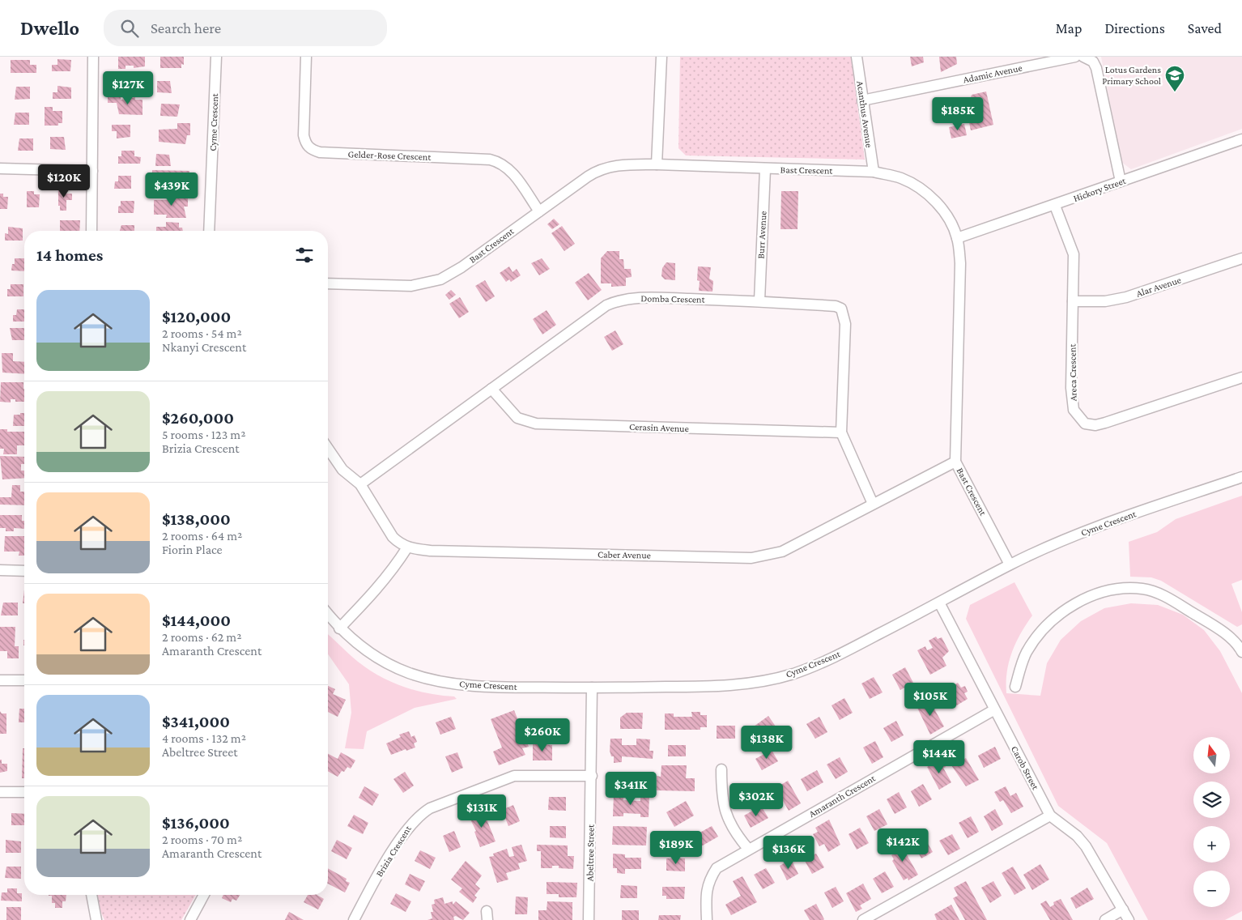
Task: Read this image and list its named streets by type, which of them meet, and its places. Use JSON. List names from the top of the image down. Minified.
{"streets":{"street":["Adamic Avenue","Acanthus Avenue","Cyme Crescent","Gelder-Rose Crescent","Bast Crescent","Hickory Street","Burr Avenue","Alar Avenue","Domba Crescent","Areca Crescent","Cerasin Avenue","Caber Avenue","Carob Street","Amaranth Crescent","Brizia Crescent","Abeltree Street"]},"crossings":[["Adamic Avenue","Acanthus Avenue"],["Acanthus Avenue","Bast Crescent"],["Cyme Crescent","Bast Crescent"],["Cyme Crescent","Carob Street"],["Cyme Crescent","Abeltree Street"],["Gelder-Rose Crescent","Bast Crescent"],["Bast Crescent","Hickory Street"],["Bast Crescent","Burr Avenue"],["Bast Crescent","Caber Avenue"],["Hickory Street","Areca Crescent"],["Burr Avenue","Domba Crescent"],["Alar Avenue","Areca Crescent"],["Domba Crescent","Cerasin Avenue"],["Domba Crescent","Caber Avenue"],["Carob Street","Amaranth Crescent"],["Brizia Crescent","Abeltree Street"]],"places":{"school or university":["Lotus Gardens Primary School"]},"north":"top","page":{"header":"Dwello","search":"Search here","nav":["Map","Directions","Saved"],"price":["$127K","$185K","$120K","$439K","$105K","$260K","$138K","$144K","$341K","$302K","$131K","$142K","$189K","$136K"],"heading":"14 homes","list":[{"name":"$120,000","note":"2 rooms · 54 m² · Nkanyi Crescent"},{"name":"$260,000","note":"5 rooms · 123 m² · Brizia Crescent"},{"name":"$138,000","note":"2 rooms · 64 m² · Fiorin Place"},{"name":"$144,000","note":"2 rooms · 62 m² · Amaranth Crescent"},{"name":"$341,000","note":"4 rooms · 132 m² · Abeltree Street"},{"name":"$136,000","note":"2 rooms · 70 m² · Amaranth Crescent"}],"map_buttons":["+","−"]}}
